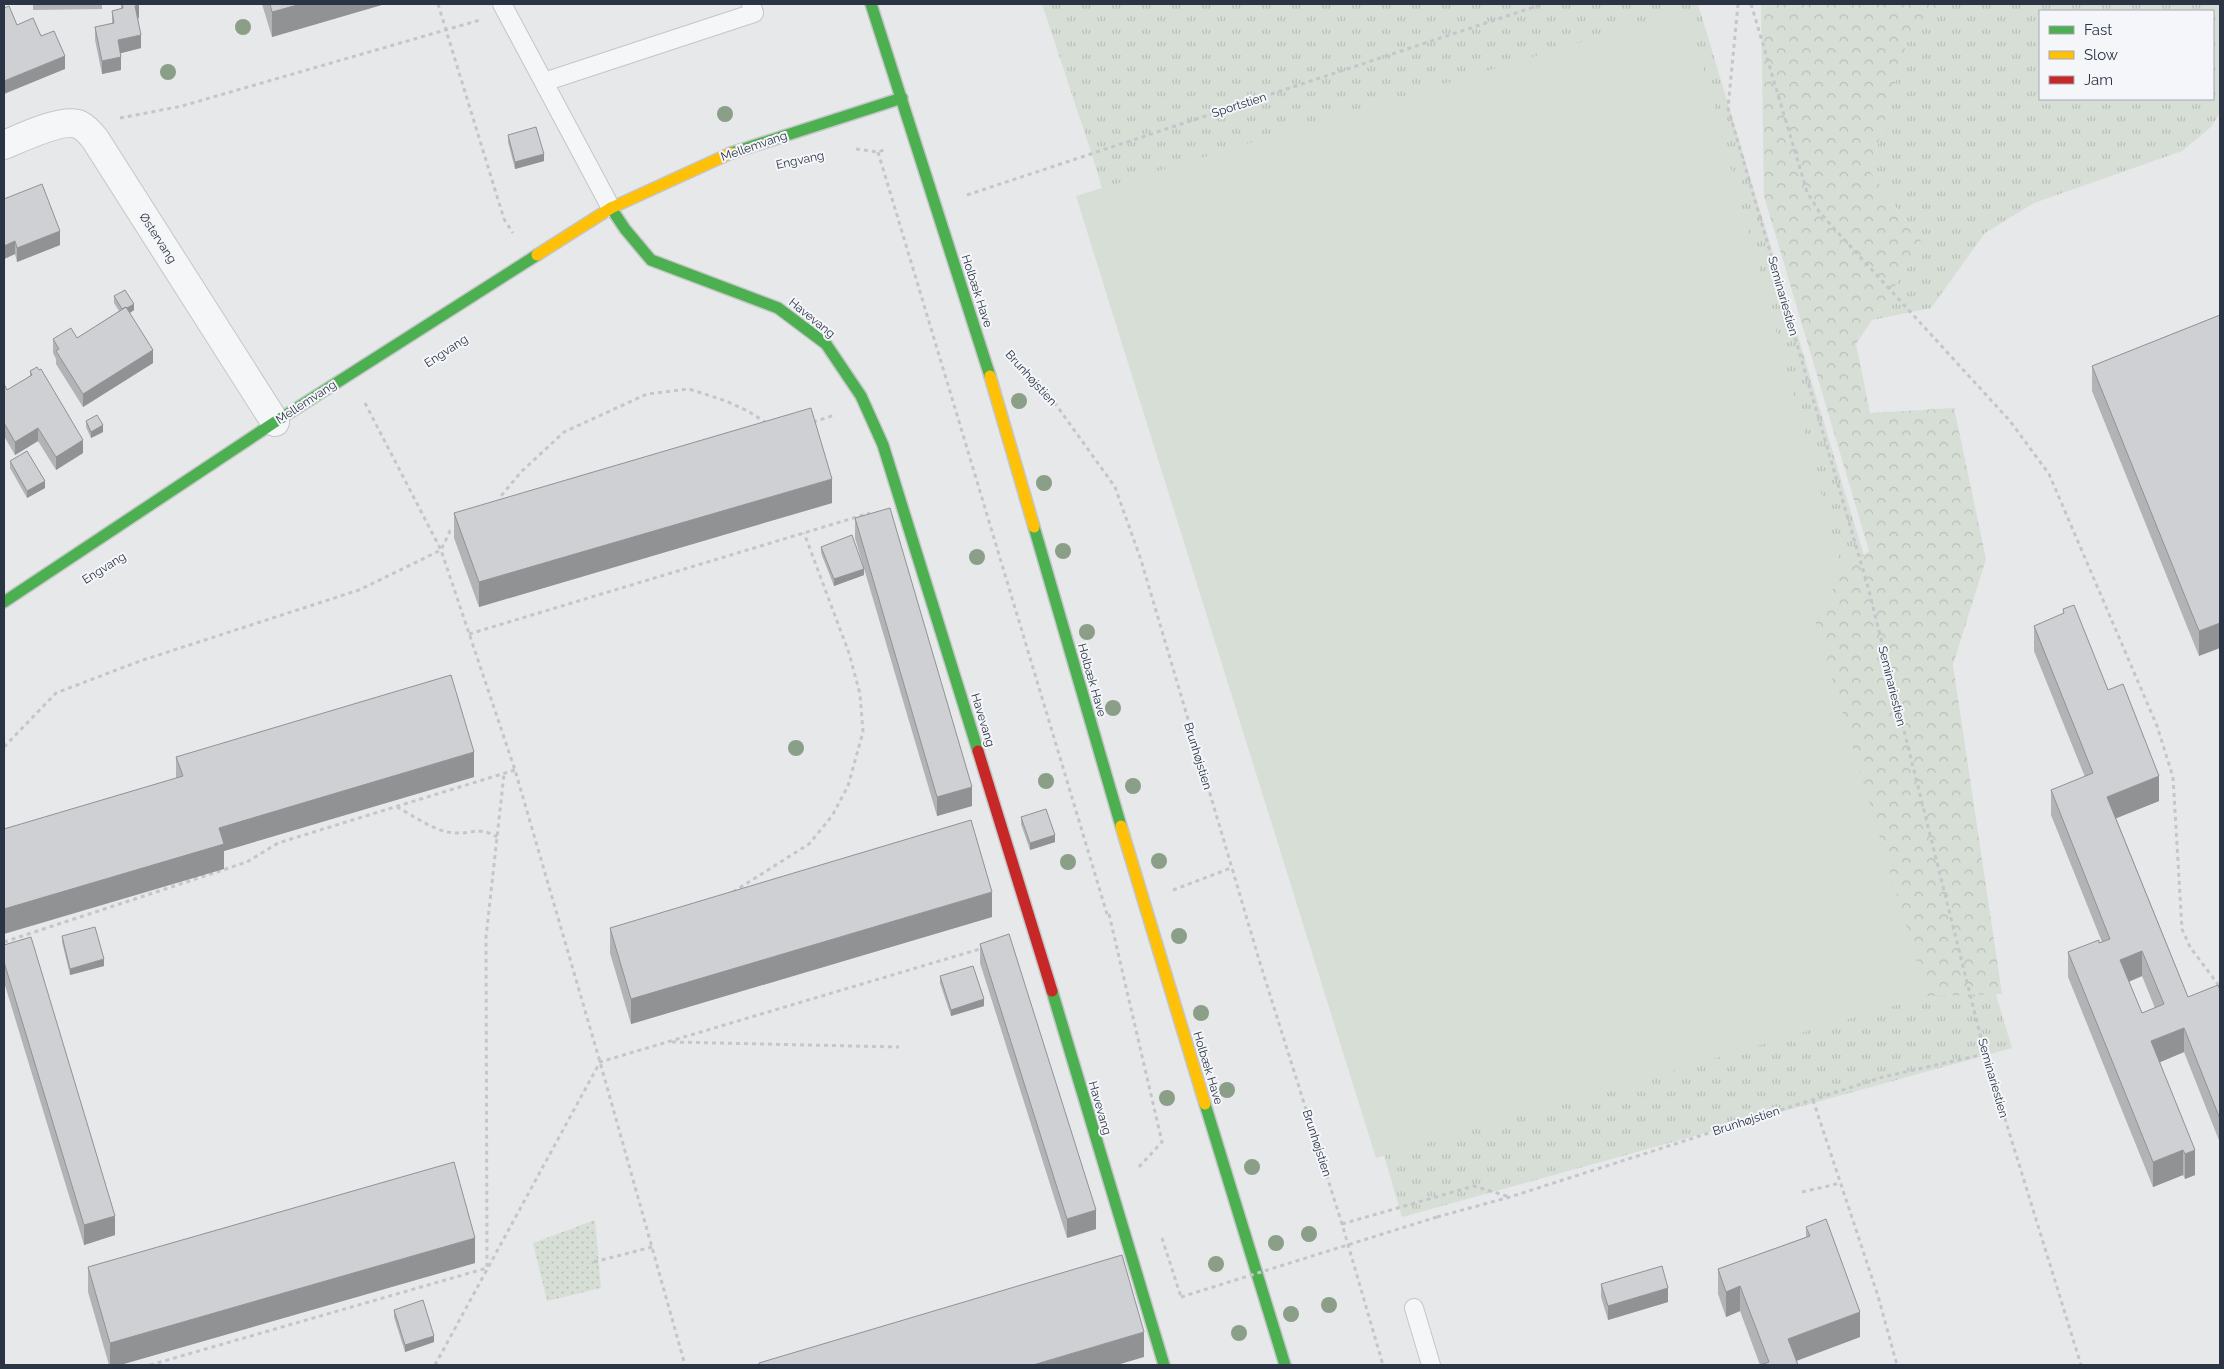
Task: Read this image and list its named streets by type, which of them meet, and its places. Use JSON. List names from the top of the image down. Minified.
{"streets":{"street":["Mellemvang","Østervang","Holbæk Have","Havevang"],"path":["Sportstien","Seminariestien","Brunhøjstien"]},"crossings":[["Sportstien","Holbæk Have"],["Mellemvang","Østervang"],["Mellemvang","Holbæk Have"],["Mellemvang","Havevang"],["Seminariestien","Brunhøjstien"]],"legend":["Fast","Slow","Jam"]}
